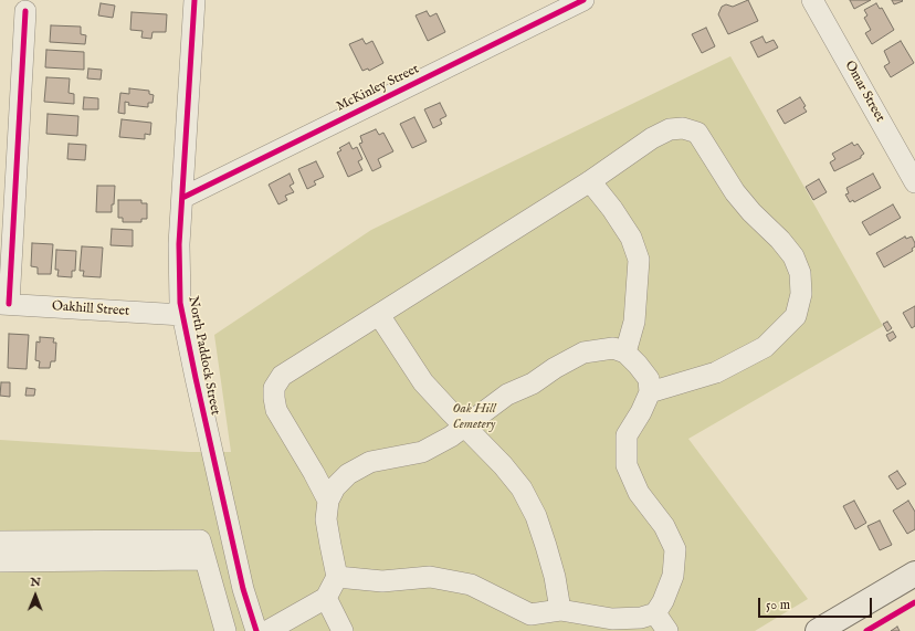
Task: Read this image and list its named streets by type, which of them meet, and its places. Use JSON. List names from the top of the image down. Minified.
{"streets":{"street":["McKinley Street","Omar Street","Oakhill Street","North Paddock Street"]},"crossings":[["McKinley Street","North Paddock Street"],["Oakhill Street","North Paddock Street"]],"parks":["Oak Hill Cemetery"],"scale_bar":"50 m","north":"top"}
